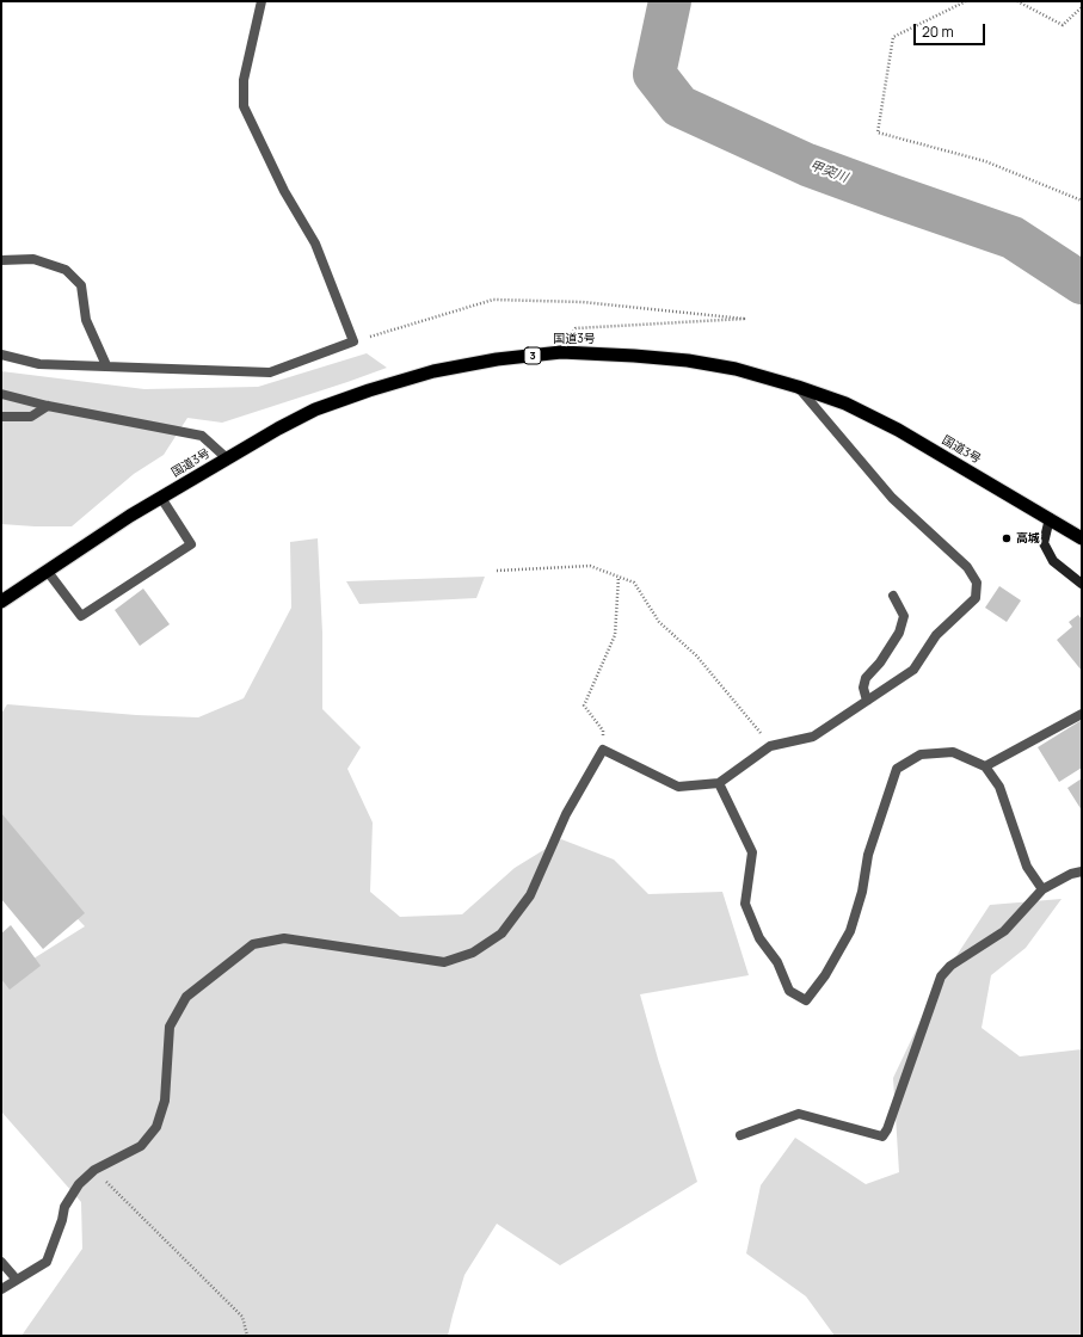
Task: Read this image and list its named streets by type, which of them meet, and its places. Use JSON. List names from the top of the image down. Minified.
{"streets":{"highway":["国道3号","3"]},"water":["甲突川"],"places":["高城"],"scale_bar":"20 m"}
